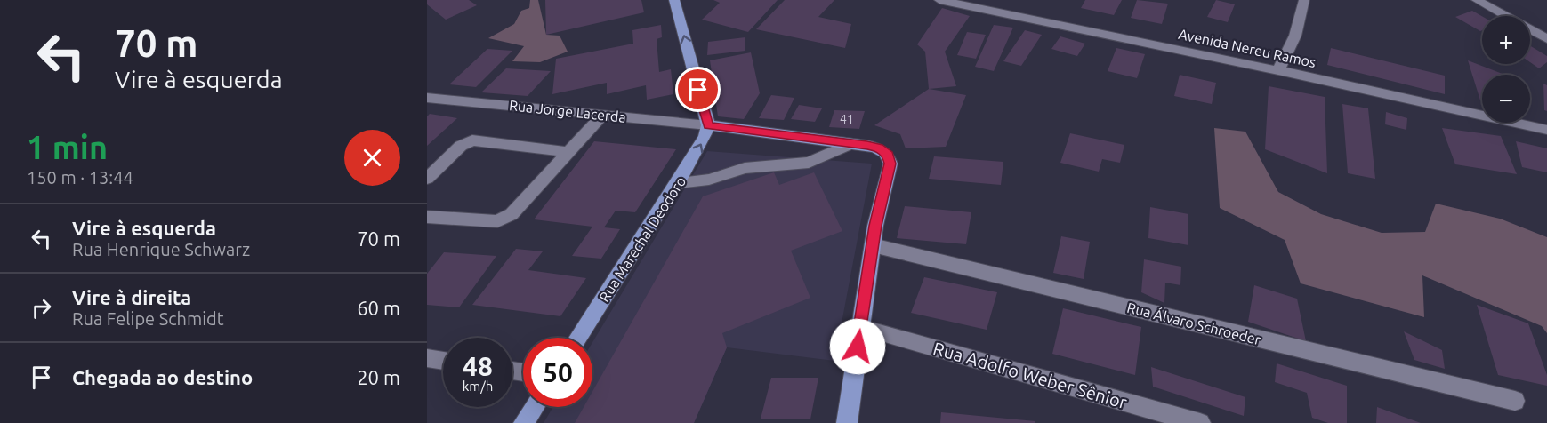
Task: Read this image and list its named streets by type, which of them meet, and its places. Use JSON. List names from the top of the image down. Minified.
{"streets":{"main road":["Rua Marechal Deodoro"],"street":["Avenida Nereu Ramos","Rua Jorge Lacerda","Rua Álvaro Schroeder","Rua Adolfo Weber Sênior"]},"crossings":[["Rua Jorge Lacerda","Rua Marechal Deodoro"]],"house_numbers":["41"],"page":{"turn":["70 m","Vire à esquerda"],"map_buttons":["+","−"],"heading":["1 min","150 m · 13:44"],"list":[{"name":"Vire à esquerda","note":"Rua Henrique Schwarz","value":"70 m"},{"name":"Vire à direita","note":"Rua Felipe Schmidt","value":"60 m"},{"name":"Chegada ao destino","value":"20 m"}],"speed":"48 km/h","limit":"50"}}
